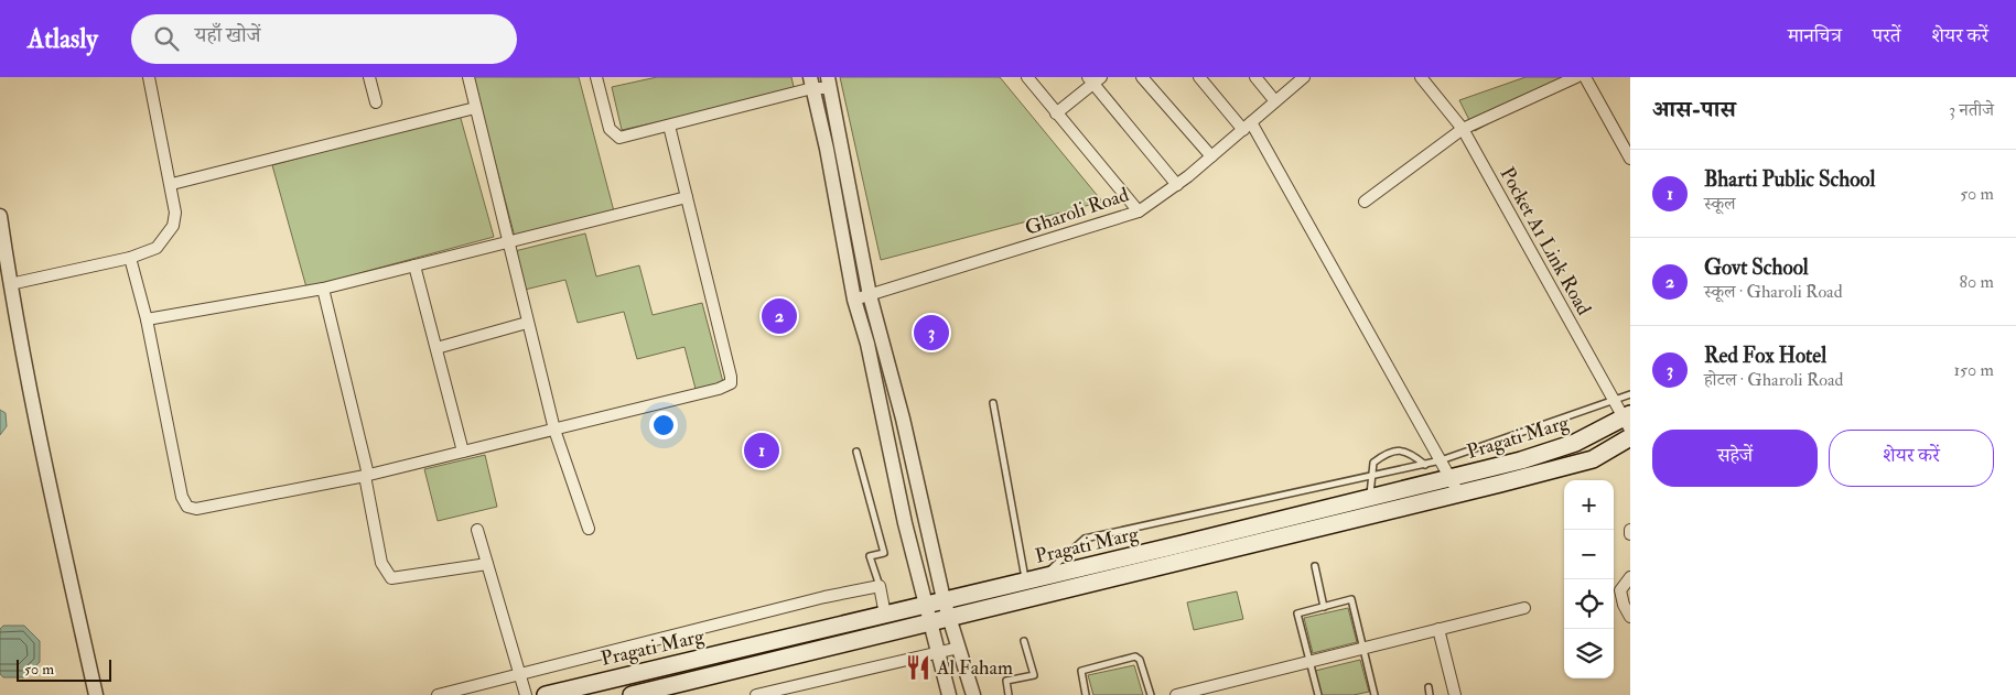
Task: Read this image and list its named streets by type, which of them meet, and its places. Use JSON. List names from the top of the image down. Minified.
{"streets":{"main road":["Pragati Marg"],"street":["Gharoli Road","Pocket A1 Link Road"]},"crossings":[["Pocket A1 Link Road","Pragati Marg"]],"places":{"restaurant":["Al Faham"]},"scale_bar":"50 m","page":{"header":"Atlasly","search":"यहाँ खोजें","nav":["मानचित्र","परतें","शेयर करें"],"heading":["आस-पास","3 नतीजे"],"list":[{"mark":"1","name":"Bharti Public School","note":"स्कूल","value":"50 m"},{"mark":"2","name":"Govt School","note":"स्कूल · Gharoli Road","value":"80 m"},{"mark":"3","name":"Red Fox Hotel","note":"होटल · Gharoli Road","value":"150 m"}],"pins":["2","3","1"],"buttons":["सहेजें","शेयर करें"],"map_buttons":["+","−"],"scale":"50 m"}}
